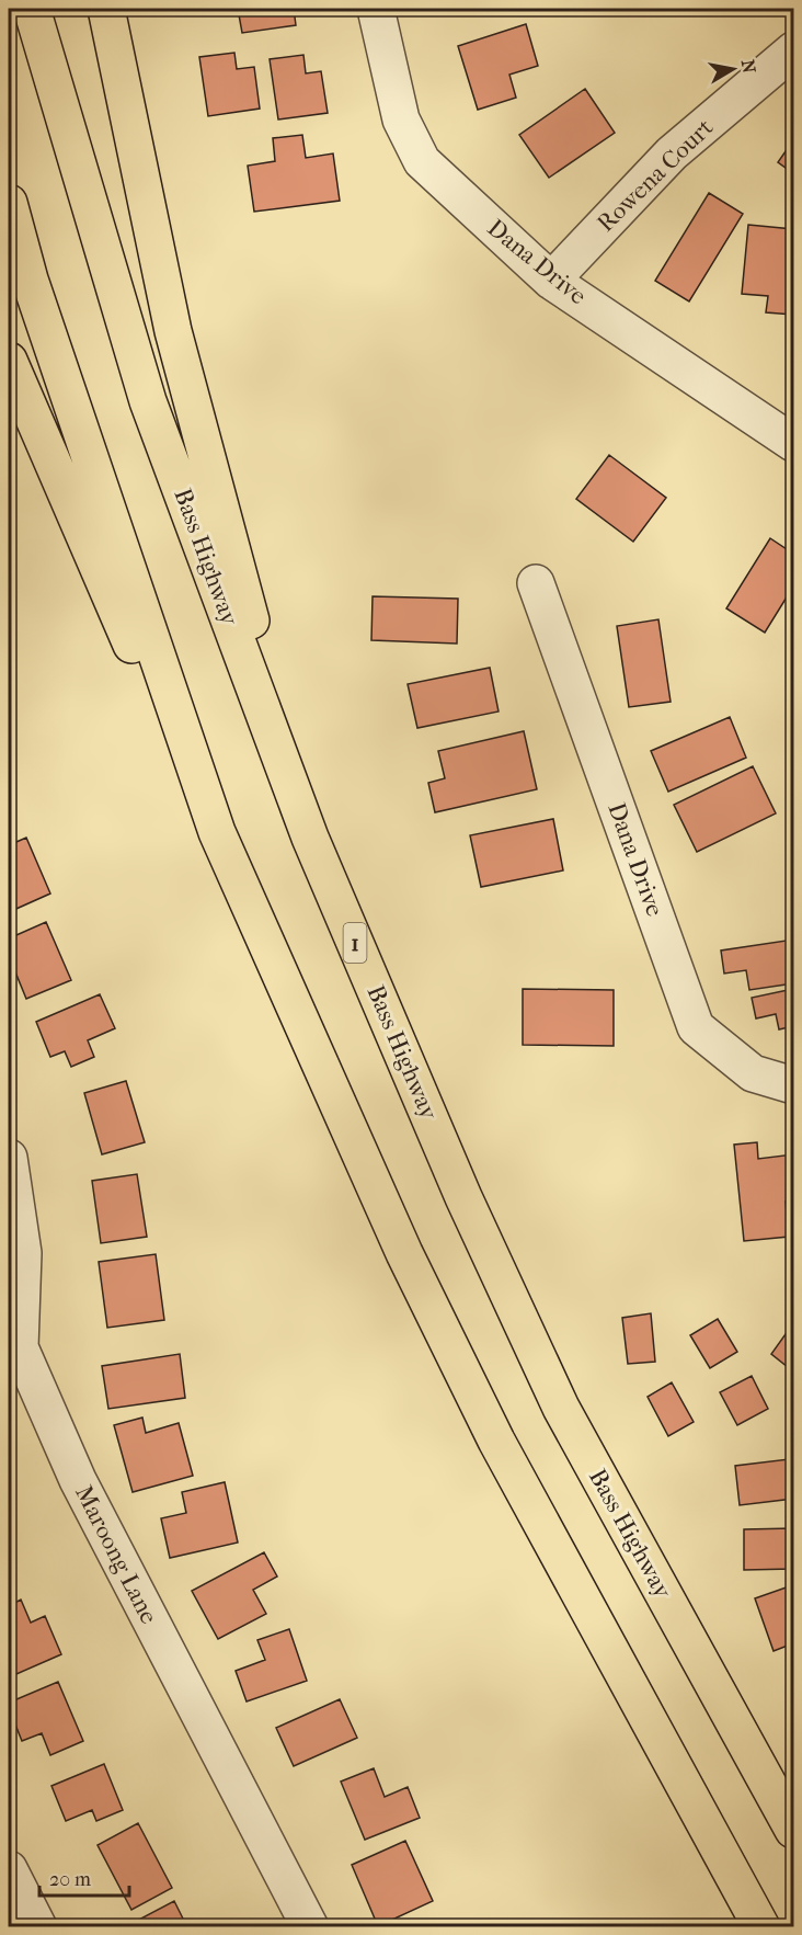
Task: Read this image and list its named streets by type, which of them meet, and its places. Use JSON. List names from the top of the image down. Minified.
{"streets":{"highway":["Bass Highway","1"],"street":["Rowena Court","Dana Drive","Maroong Lane"]},"crossings":[["Rowena Court","Dana Drive"]],"scale_bar":"20 m","north":"right"}
